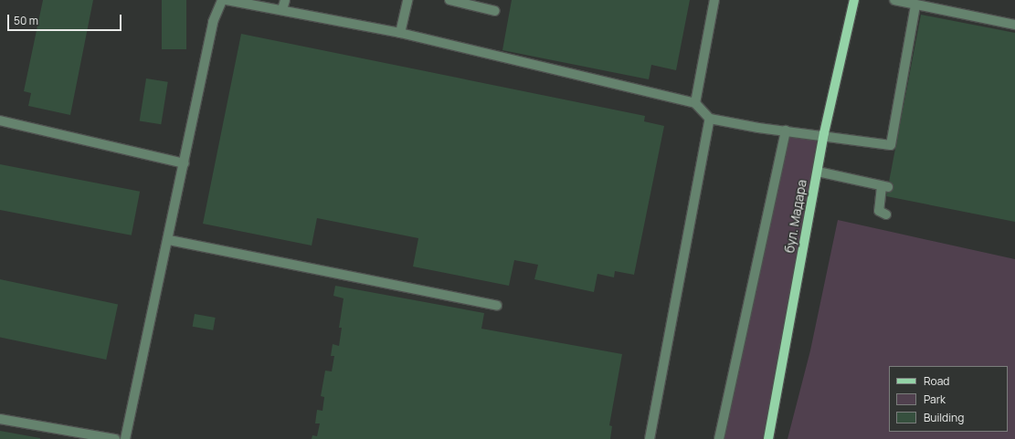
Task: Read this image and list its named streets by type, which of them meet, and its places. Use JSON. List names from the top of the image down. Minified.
{"streets":{"main road":["бул. Мадара"]},"legend":["Road","Park","Building"],"scale_bar":"50 m"}
